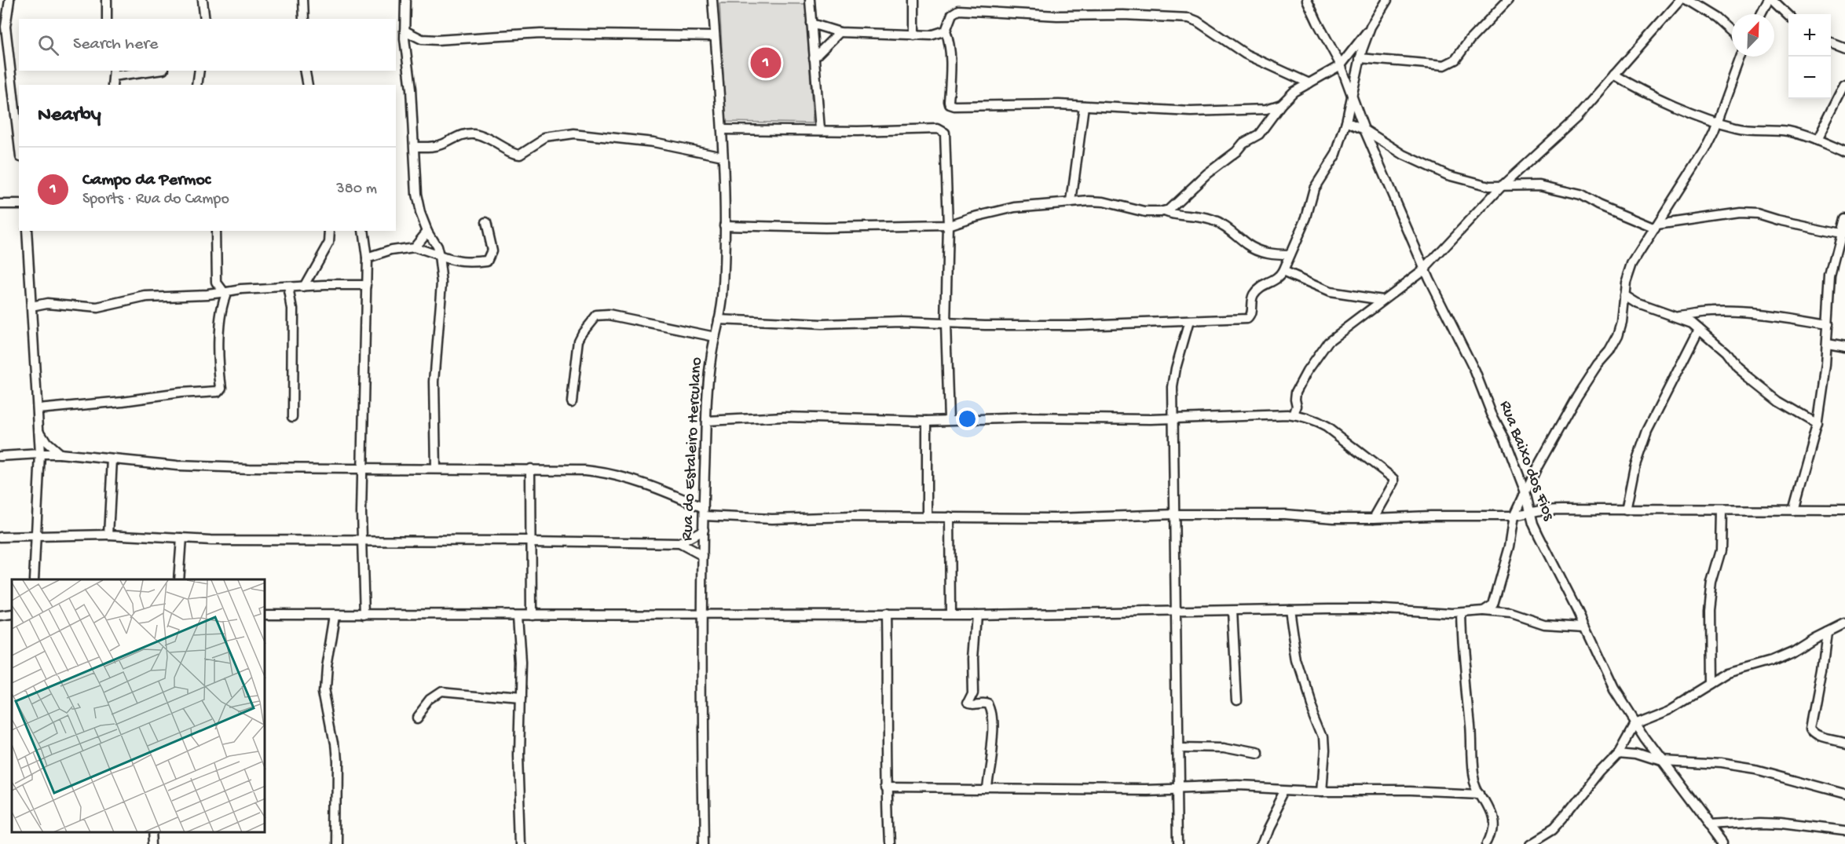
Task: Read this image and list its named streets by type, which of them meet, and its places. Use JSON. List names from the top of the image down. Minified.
{"streets":{"street":["Rua do Estaleiro Herculano","Rua Baixo dos Fios"]},"north":"top right","page":{"map_buttons":["+","−"],"search":"Search here","pins":"1","heading":"Nearby","list":[{"mark":"1","name":"Campo da Permoc","note":"Sports · Rua do Campo","value":"380 m"}]}}
